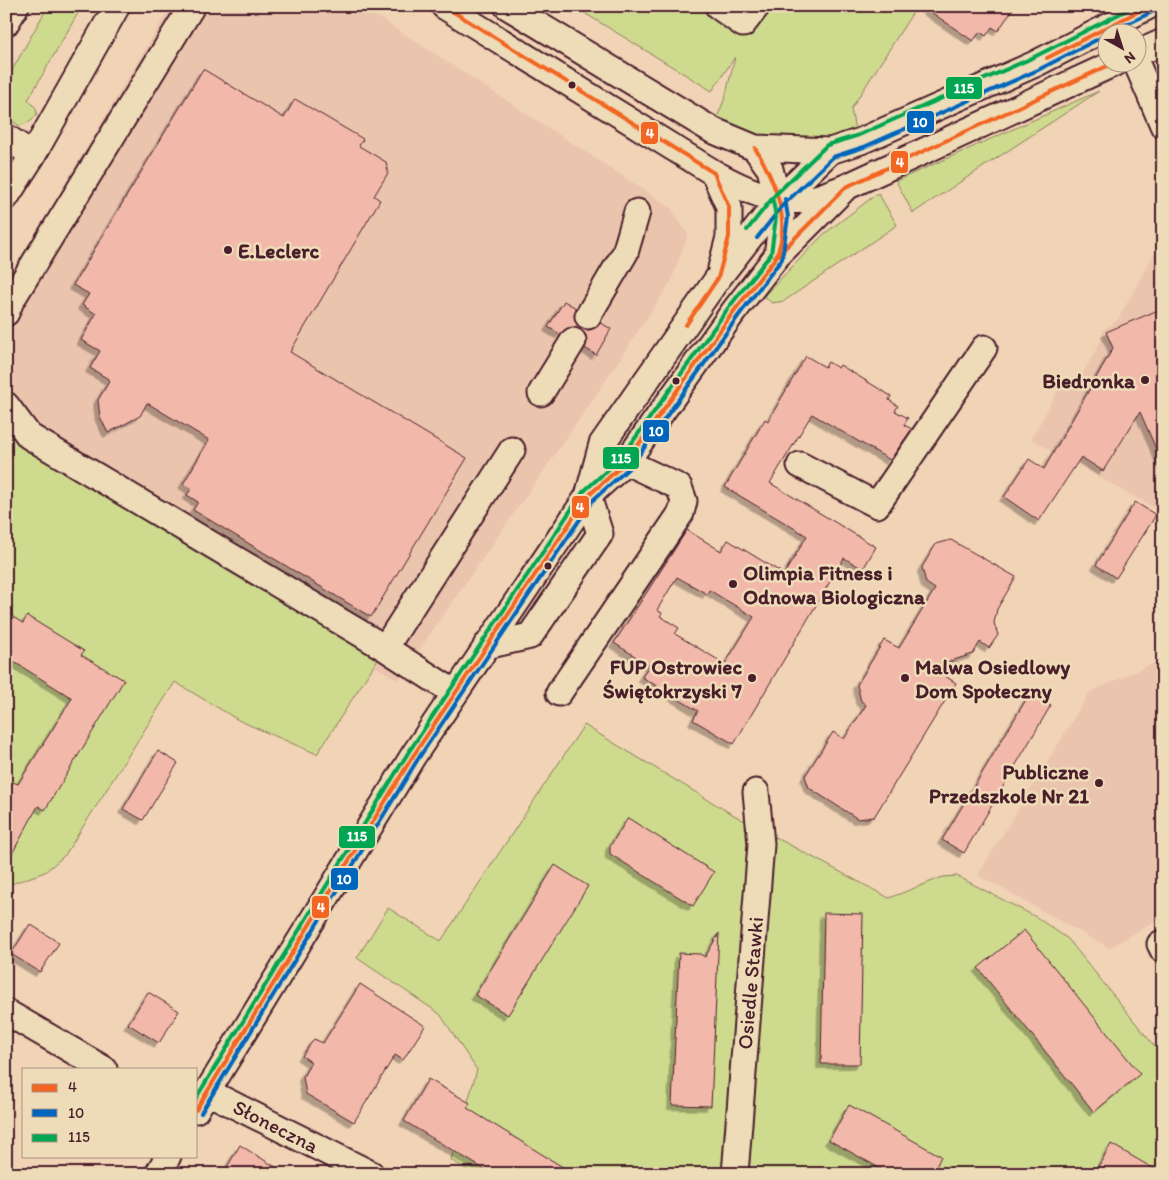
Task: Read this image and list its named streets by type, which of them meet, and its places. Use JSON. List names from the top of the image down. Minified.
{"streets":{"street":["Osiedle Stawki","Słoneczna"]},"places":["E.Leclerc","Biedronka","Olimpia Fitness i Odnowa Biologiczna","FUP Ostrowiec Świętokrzyski 7","Malwa Osiedlowy Dom Społeczny","Publiczne Przedszkole Nr 21"],"lines":["transit line 4","transit line 115","transit line 10"],"legend":["4","10","115"],"north":"bottom right"}
